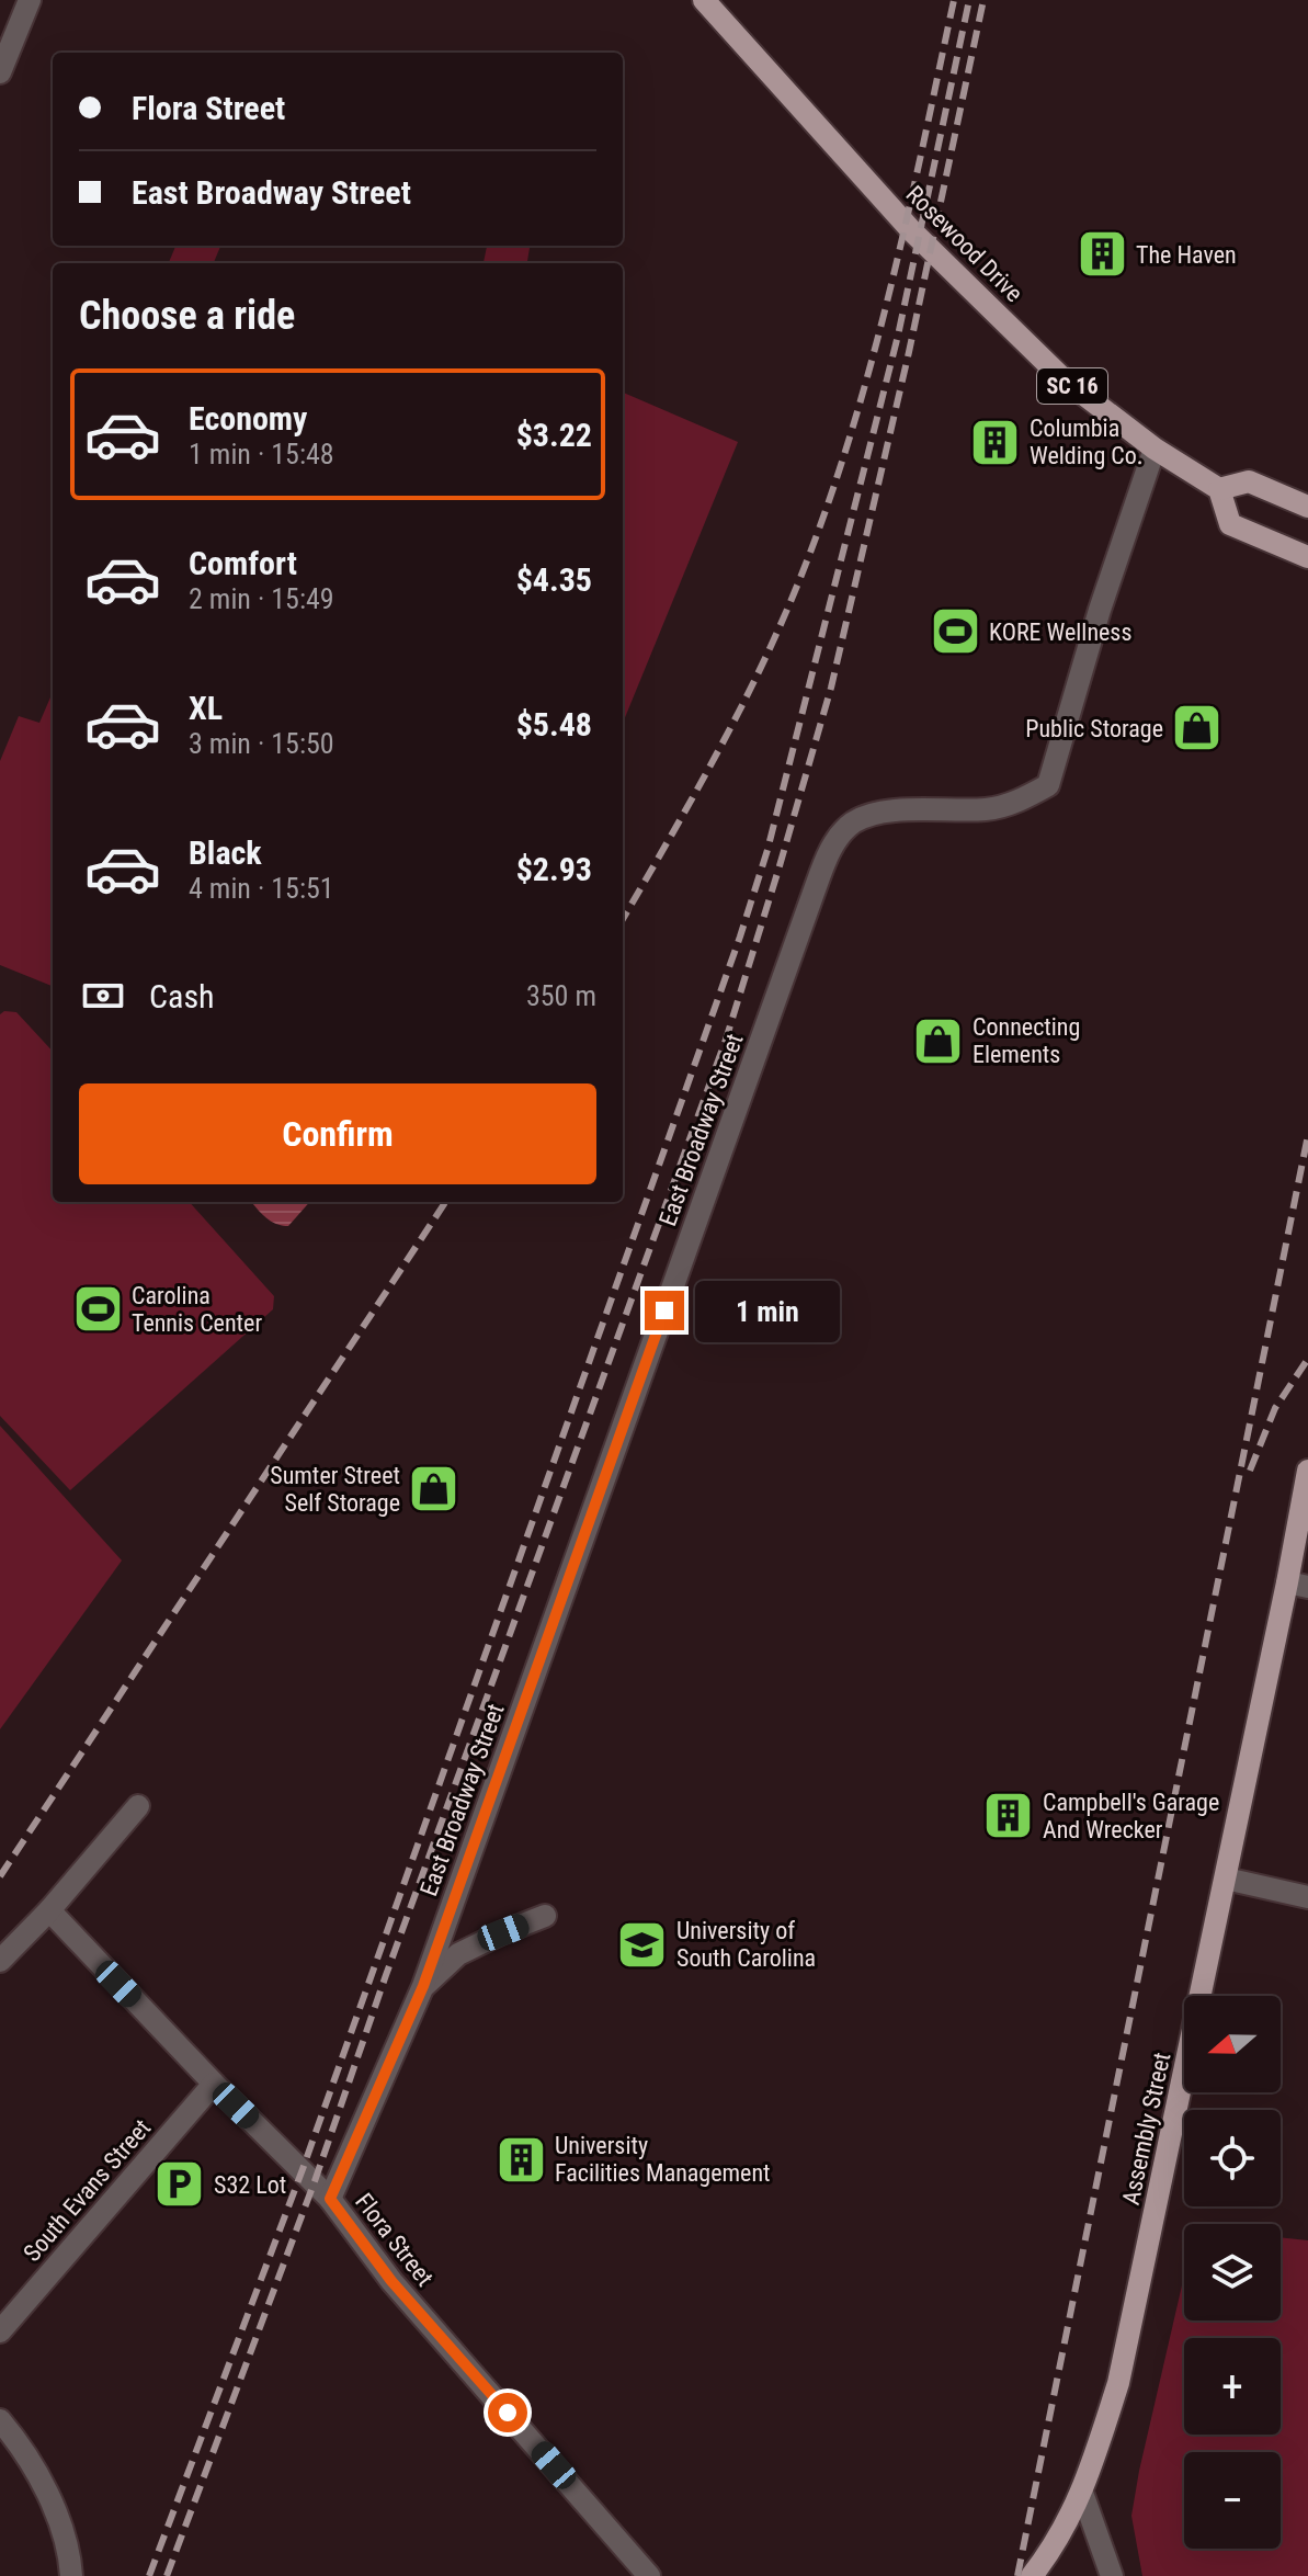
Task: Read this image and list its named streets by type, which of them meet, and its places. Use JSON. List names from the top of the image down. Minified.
{"streets":{"main road":["Rosewood Drive","SC 16","Assembly Street"],"street":["East Broadway Street","South Evans Street","Flora Street"]},"crossings":[["Rosewood Drive","East Broadway Street"],["East Broadway Street","Flora Street"],["South Evans Street","Flora Street"]],"places":{"building":["The Haven","Columbia Welding Co.","Campbell's Garage And Wrecker","University Facilities Management"],"sports":["KORE Wellness","Carolina Tennis Center"],"shop":["Public Storage","Connecting Elements","Sumter Street Self Storage"],"school or university":["University of South Carolina"],"parking":["S32 Lot"]},"north":"left","page":{"banner":["Flora Street","East Broadway Street"],"heading":"Choose a ride","list":[{"name":"Economy","note":"1 min · 15:48","value":"$3.22"},{"name":"Comfort","note":"2 min · 15:49","value":"$4.35"},{"name":"XL","note":"3 min · 15:50","value":"$5.48"},{"name":"Black","note":"4 min · 15:51","value":"$2.93"}],"pay":["Cash","350 m"],"buttons":"Confirm","bubble":"1 min","map_buttons":["+","−"]}}
